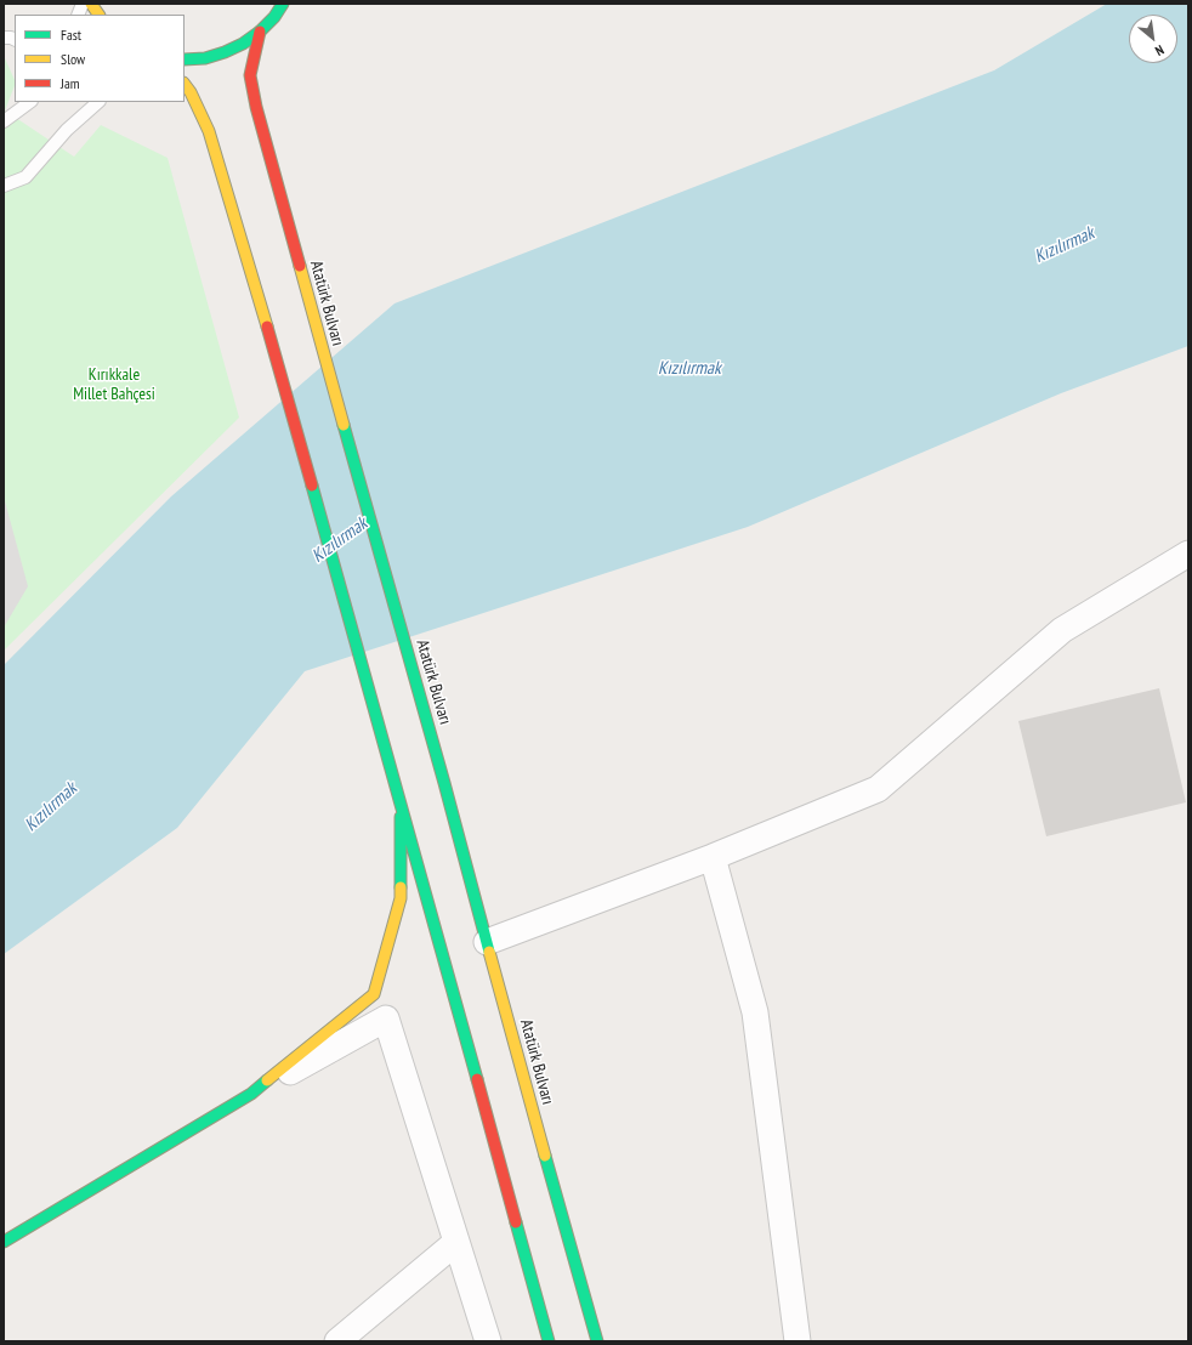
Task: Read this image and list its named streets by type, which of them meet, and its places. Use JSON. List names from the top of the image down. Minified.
{"streets":{"main road":["Atatürk Bulvarı"]},"water":["Kızılırmak"],"parks":["Kırıkkale Millet Bahçesi"],"legend":["Fast","Slow","Jam"],"north":"bottom right"}
